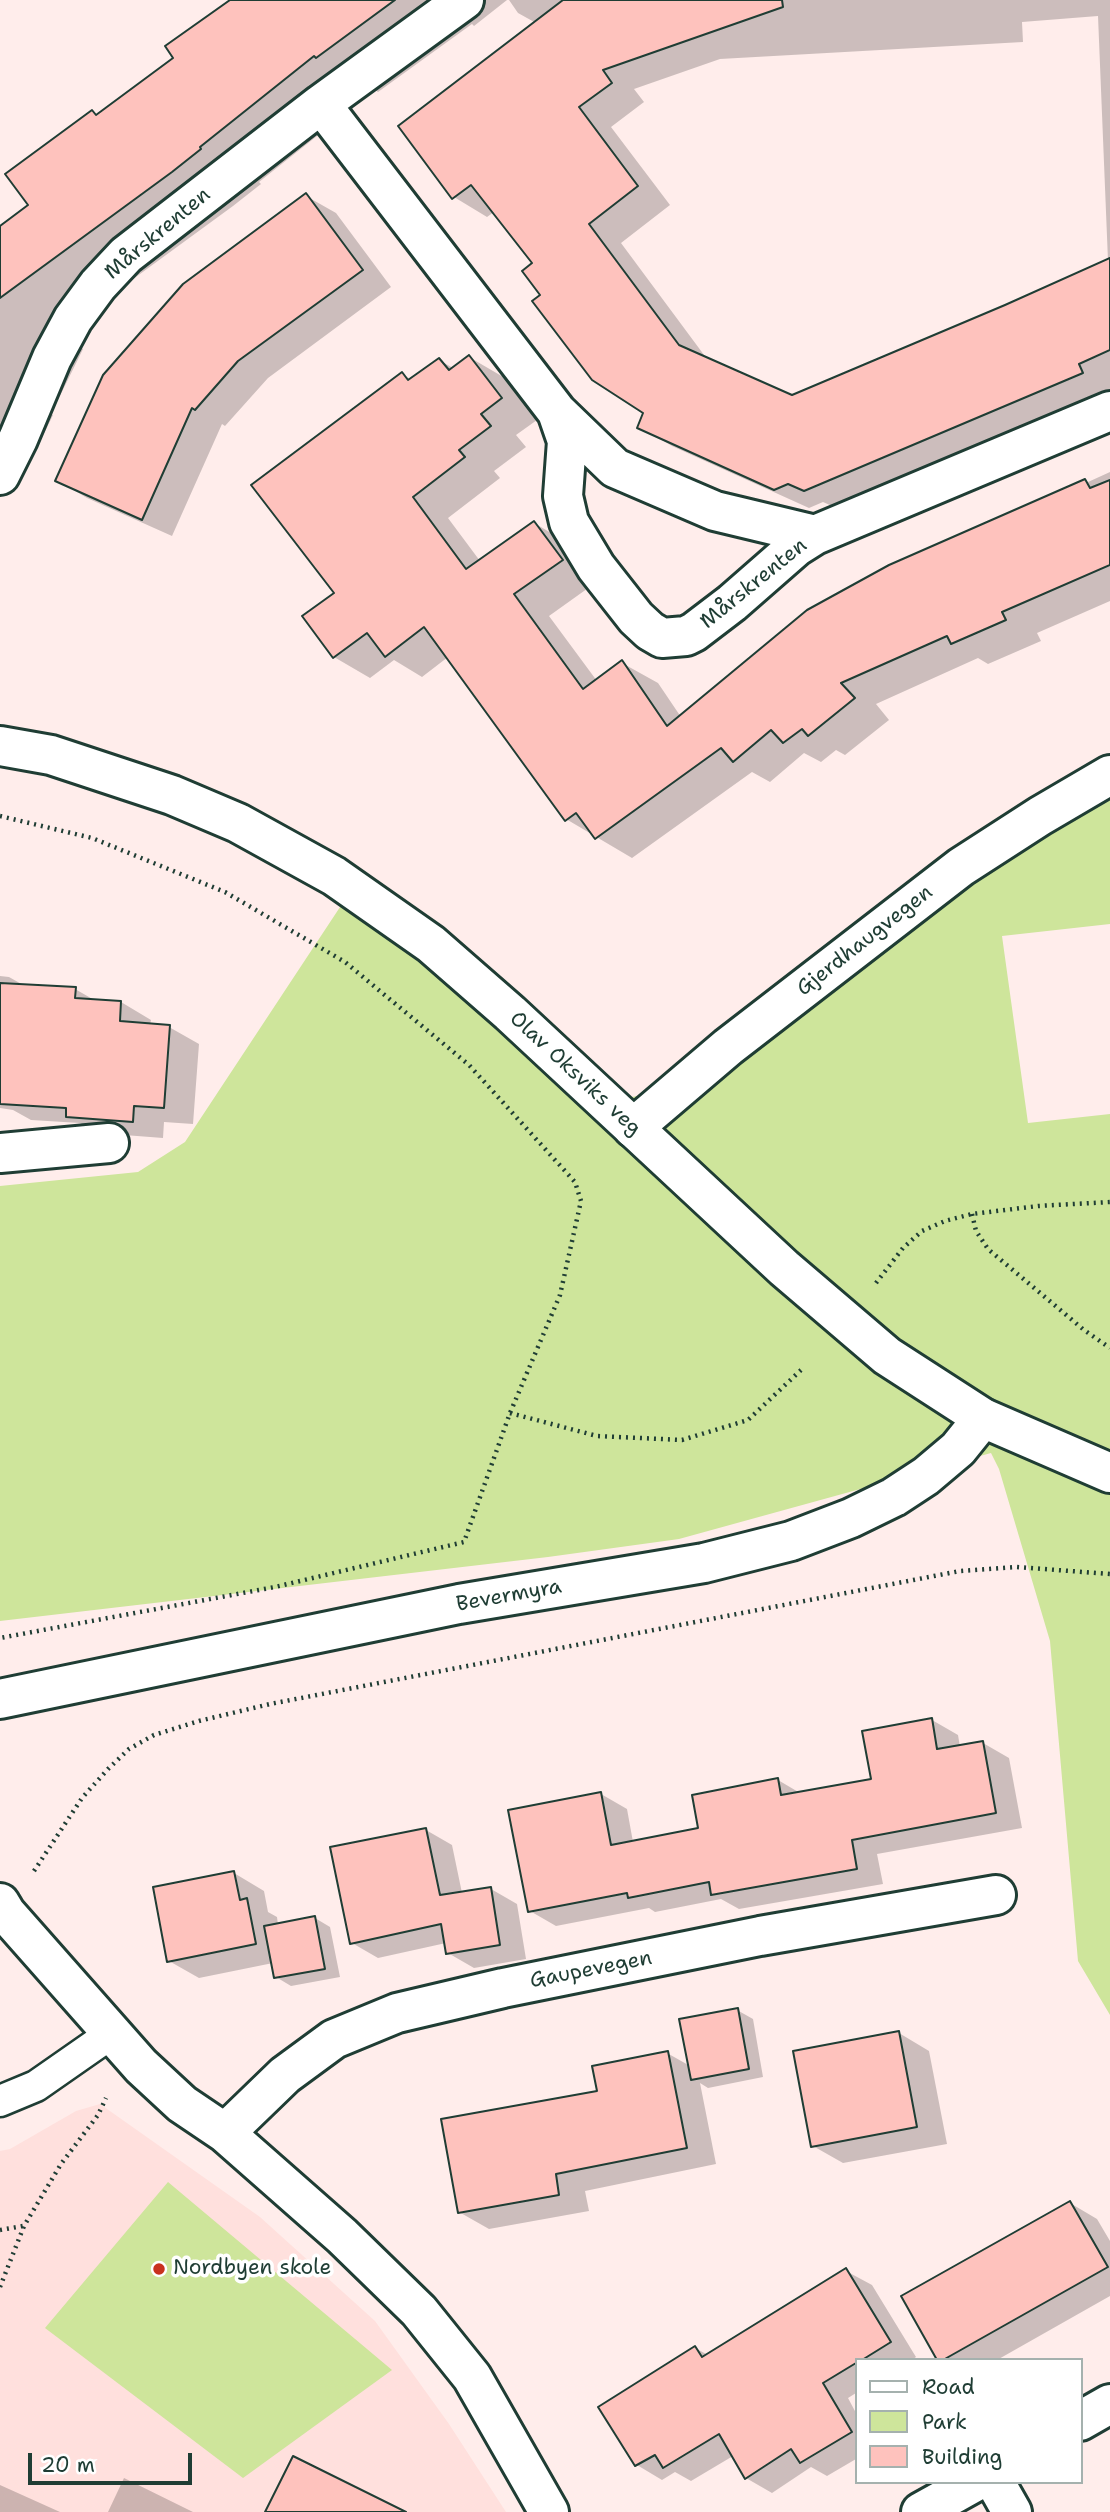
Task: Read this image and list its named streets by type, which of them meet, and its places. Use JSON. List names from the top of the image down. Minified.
{"streets":{"street":["Mårskrenten","Gjerdhaugvegen","Olav Oksviks veg","Bevermyra","Gaupevegen"]},"crossings":[["Gjerdhaugvegen","Olav Oksviks veg"],["Olav Oksviks veg","Bevermyra"]],"places":["Nordbyen skole"],"legend":["Road","Park","Building"],"scale_bar":"20 m"}
